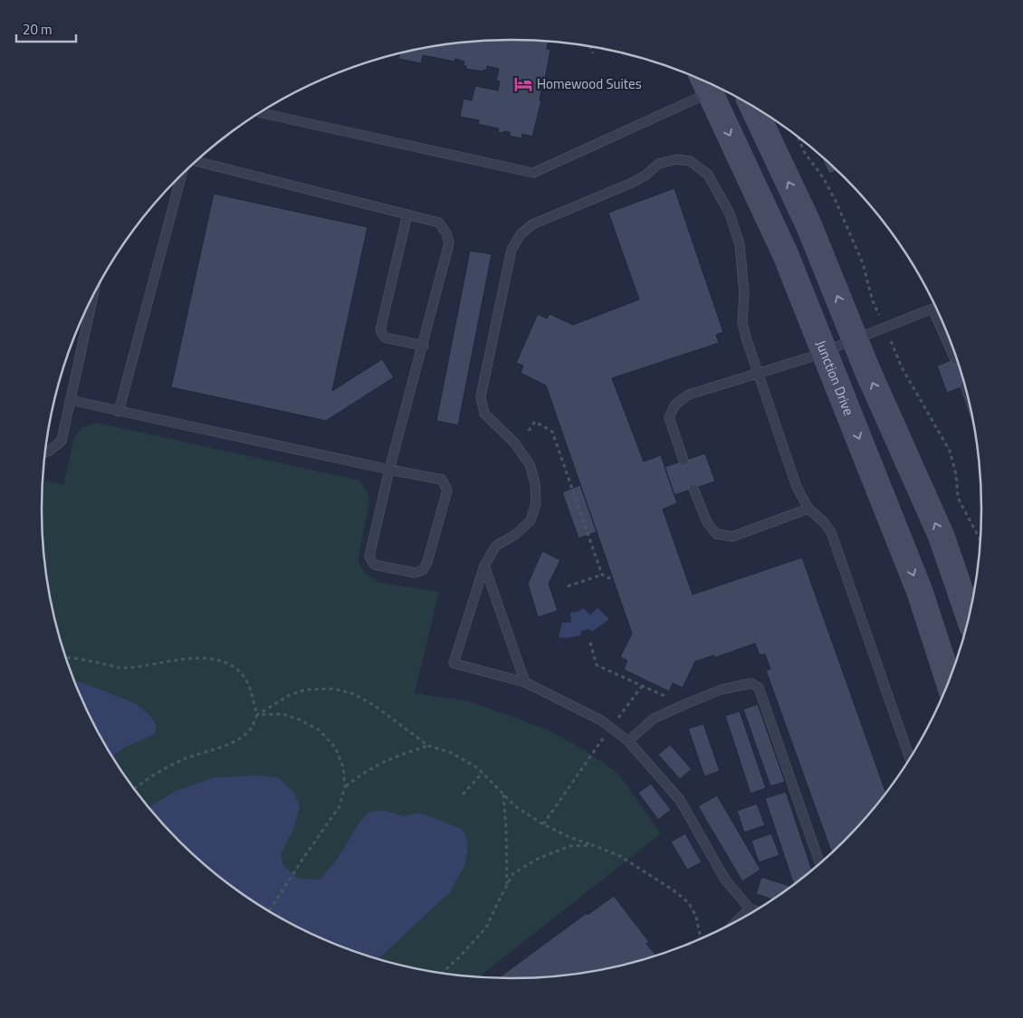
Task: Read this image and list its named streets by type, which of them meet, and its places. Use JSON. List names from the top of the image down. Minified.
{"streets":{"street":["Junction Drive"]},"places":{"hotel":["Homewood Suites"]},"scale_bar":"20 m"}
